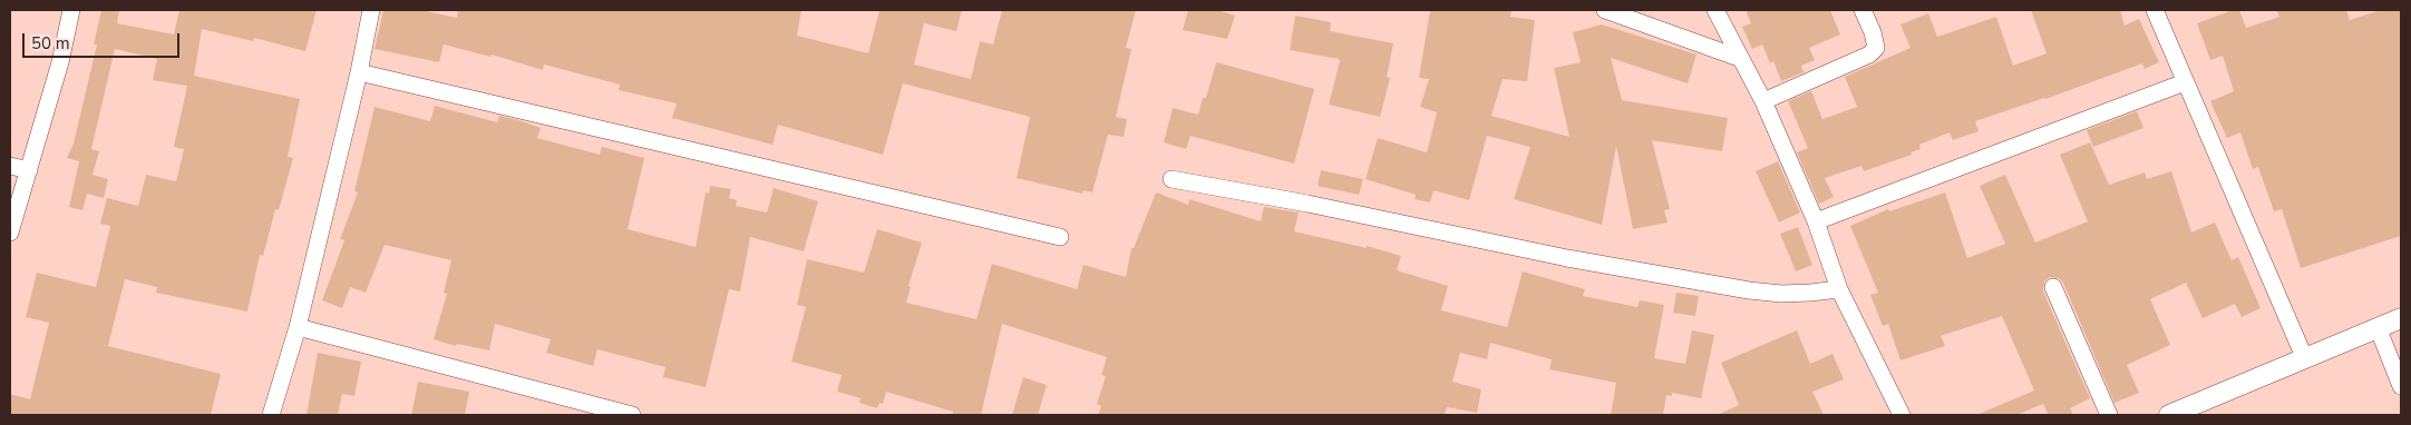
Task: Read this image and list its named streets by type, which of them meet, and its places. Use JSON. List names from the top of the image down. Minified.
{"scale_bar":"50 m"}
